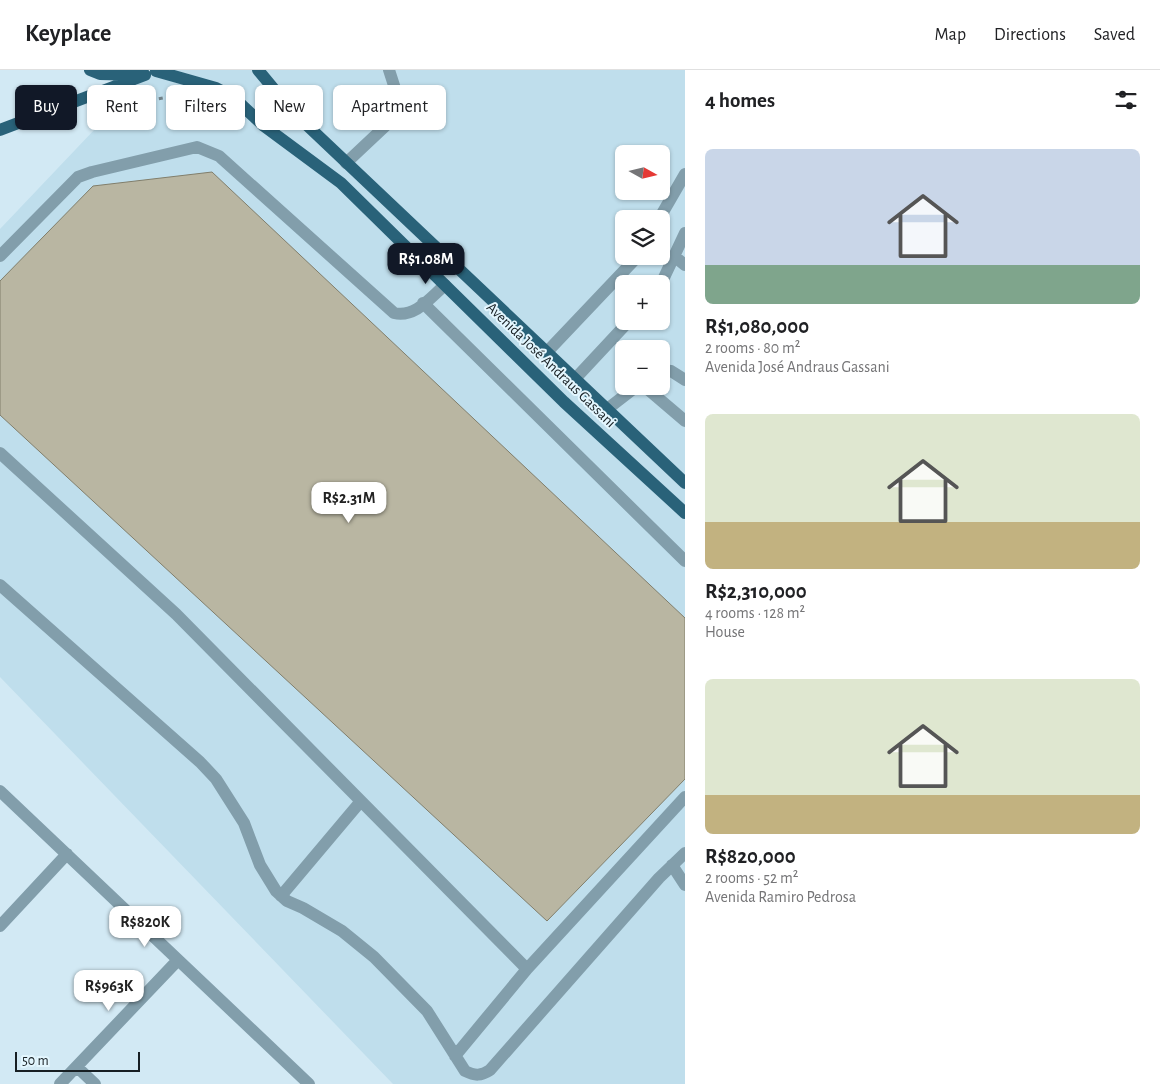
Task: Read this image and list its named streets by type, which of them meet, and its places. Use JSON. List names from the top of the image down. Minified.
{"streets":{"main road":["Avenida José Andraus Gassani"]},"scale_bar":"50 m","north":"right","page":{"header":"Keyplace","nav":["Map","Directions","Saved"],"heading":"4 homes","chip":["Buy","Rent","Filters","New","Apartment"],"list":[{"name":"R$1,080,000","note":"2 rooms · 80 m² · Avenida José Andraus Gassani"},{"name":"R$2,310,000","note":"4 rooms · 128 m² · House"},{"name":"R$820,000","note":"2 rooms · 52 m² · Avenida Ramiro Pedrosa"}],"map_buttons":["+","−"],"price":["R$1.08M","R$2.31M","R$820K","R$963K"],"scale":"50 m"}}
